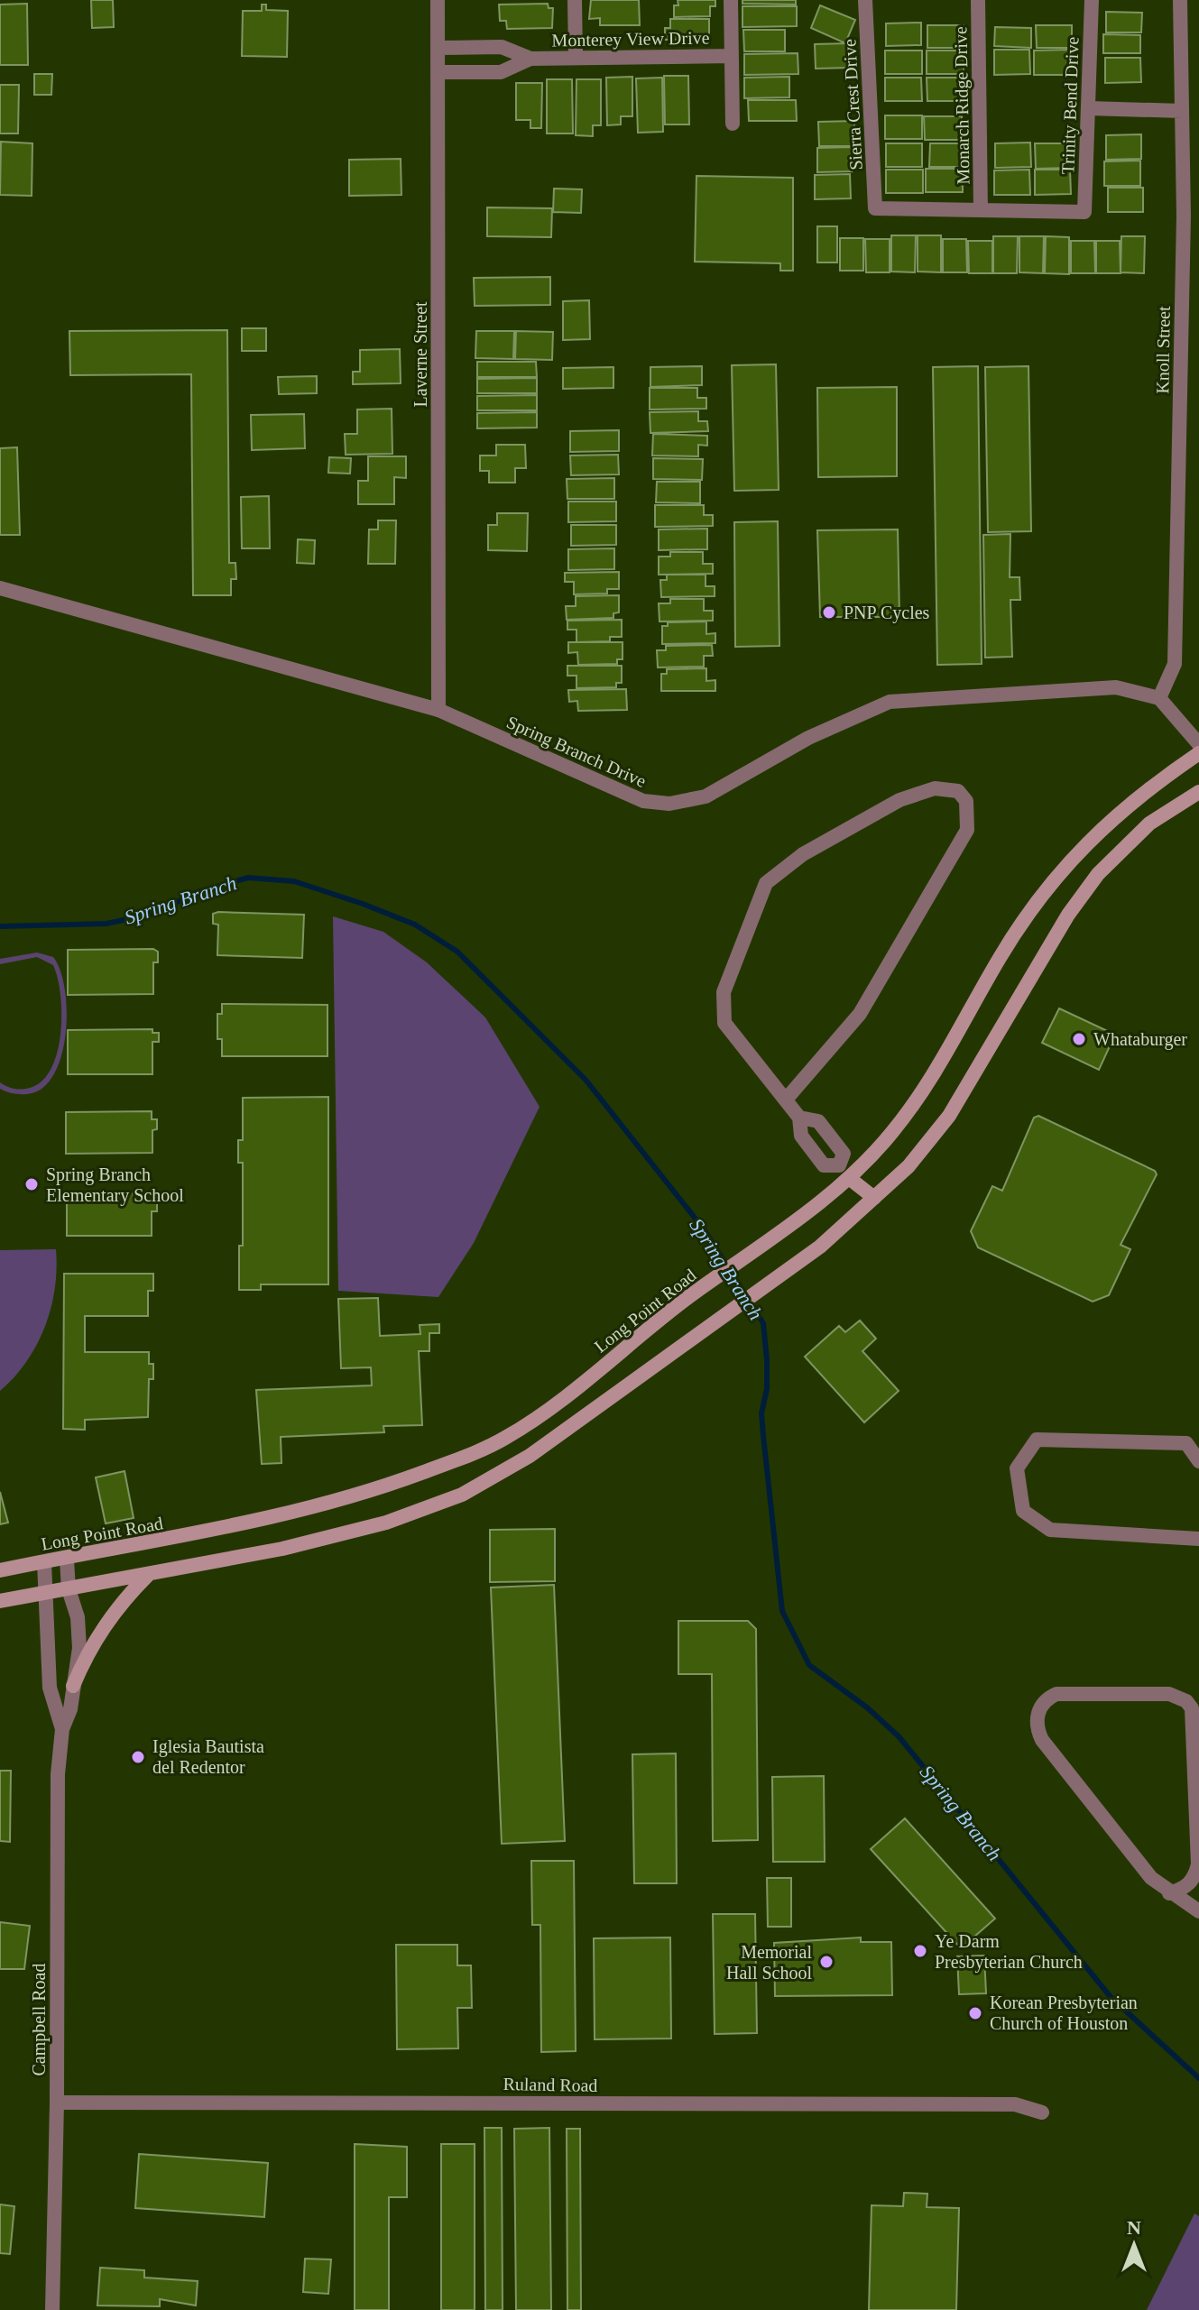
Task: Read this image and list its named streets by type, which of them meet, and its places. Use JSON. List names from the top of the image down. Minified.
{"streets":{"main road":["Long Point Road"],"street":["Monterey View Drive","Sierra Crest Drive","Monarch Ridge Drive","Trinity Bend Drive","Knoll Street","Laverne Street","Spring Branch Drive","Campbell Road","Ruland Road"]},"crossings":[["Monterey View Drive","Laverne Street"],["Sierra Crest Drive","Monarch Ridge Drive"],["Sierra Crest Drive","Trinity Bend Drive"],["Monarch Ridge Drive","Trinity Bend Drive"],["Knoll Street","Spring Branch Drive"],["Laverne Street","Spring Branch Drive"],["Long Point Road","Campbell Road"],["Campbell Road","Ruland Road"]],"water":["Spring Branch"],"places":["PNP Cycles","Whataburger","Spring Branch Elementary School","Iglesia Bautista del Redentor","Ye Darm Presbyterian Church","Memorial Hall School","Korean Presbyterian Church of Houston"],"north":"top"}
